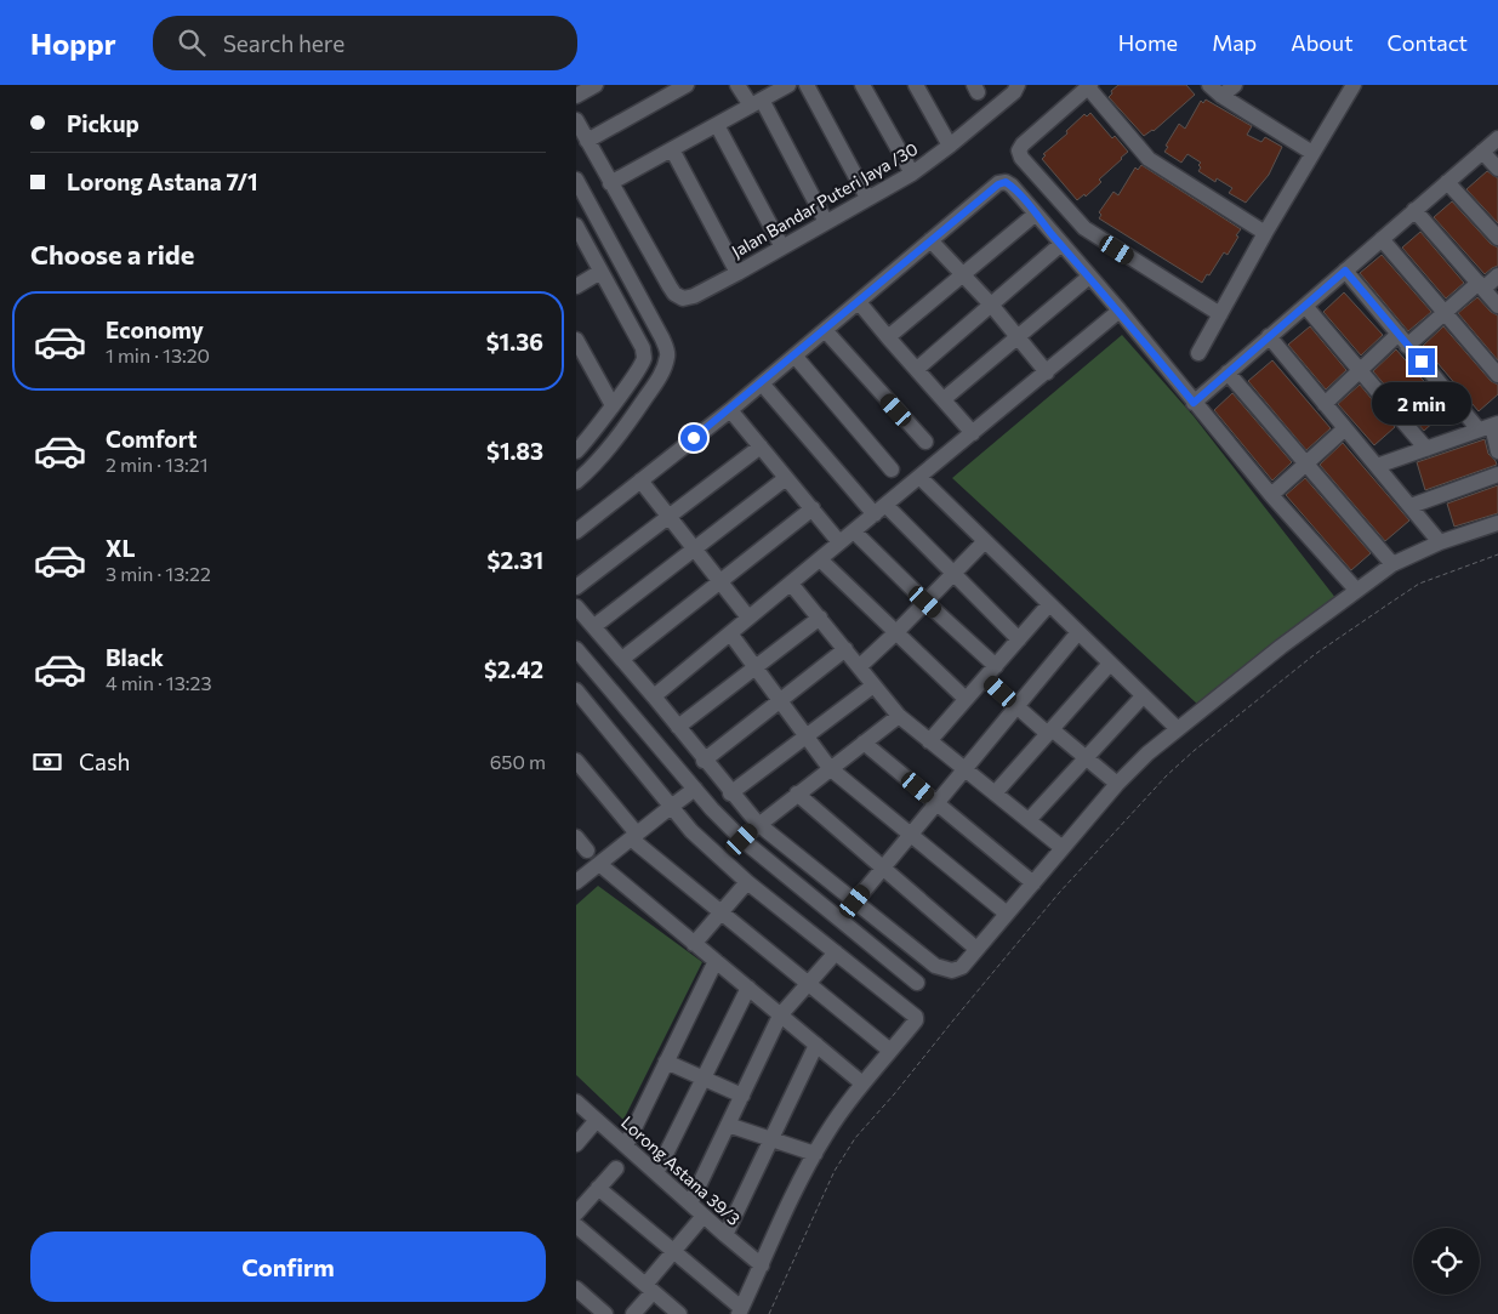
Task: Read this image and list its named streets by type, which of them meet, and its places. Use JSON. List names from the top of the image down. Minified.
{"streets":{"street":["Jalan Bandar Puteri Jaya /30","Lorong Astana 39/3"]},"page":{"header":"Hoppr","search":"Search here","nav":["Home","Map","About","Contact"],"banner":["Pickup","Lorong Astana 7/1"],"heading":"Choose a ride","list":[{"name":"Economy","note":"1 min · 13:20","value":"$1.36"},{"name":"Comfort","note":"2 min · 13:21","value":"$1.83"},{"name":"XL","note":"3 min · 13:22","value":"$2.31"},{"name":"Black","note":"4 min · 13:23","value":"$2.42"}],"bubble":"2 min","pay":["Cash","650 m"],"buttons":"Confirm"}}
